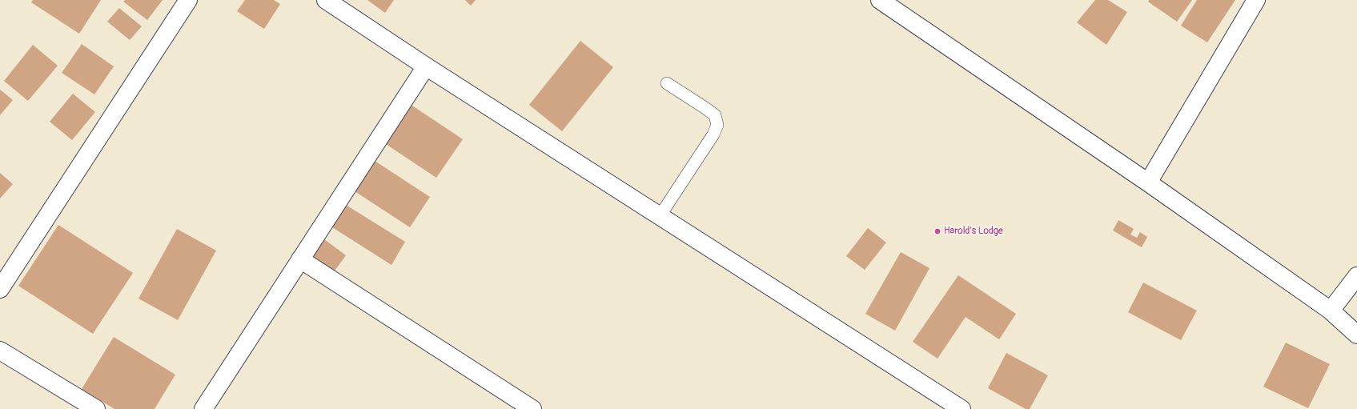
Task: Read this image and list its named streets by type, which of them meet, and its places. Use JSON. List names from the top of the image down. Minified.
{"places":["Harold's Lodge"]}
